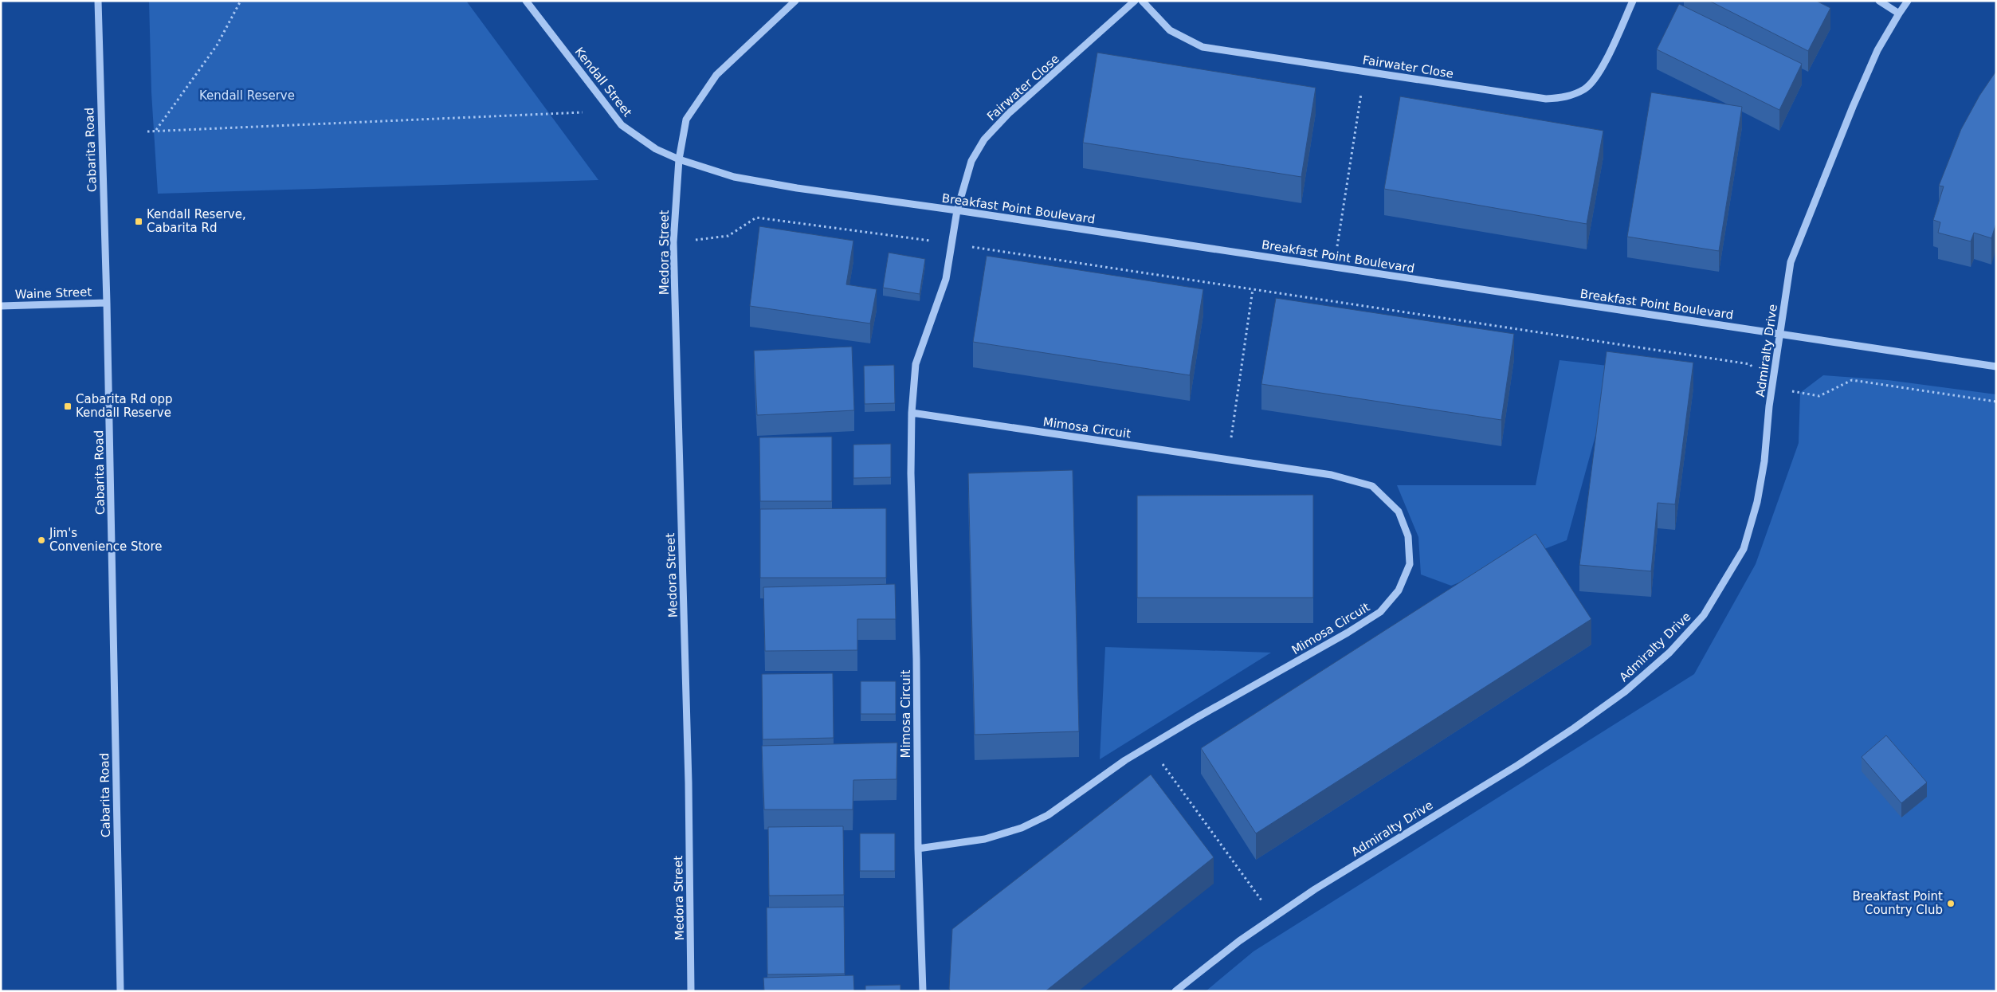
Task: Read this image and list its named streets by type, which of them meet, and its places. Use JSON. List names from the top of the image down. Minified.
{"streets":{"street":["Fairwater Close","Kendall Street","Cabarita Road","Breakfast Point Boulevard","Medora Street","Waine Street","Admiralty Drive","Mimosa Circuit"]},"crossings":[["Fairwater Close","Breakfast Point Boulevard"],["Fairwater Close","Mimosa Circuit"],["Kendall Street","Breakfast Point Boulevard"],["Kendall Street","Medora Street"],["Cabarita Road","Waine Street"],["Breakfast Point Boulevard","Medora Street"],["Breakfast Point Boulevard","Admiralty Drive"],["Breakfast Point Boulevard","Mimosa Circuit"]],"parks":["Kendall Reserve"],"places":{"transit":["Kendall Reserve, Cabarita Rd","Cabarita Rd opp Kendall Reserve"],"other":["Jim's Convenience Store","Breakfast Point Country Club"]}}
